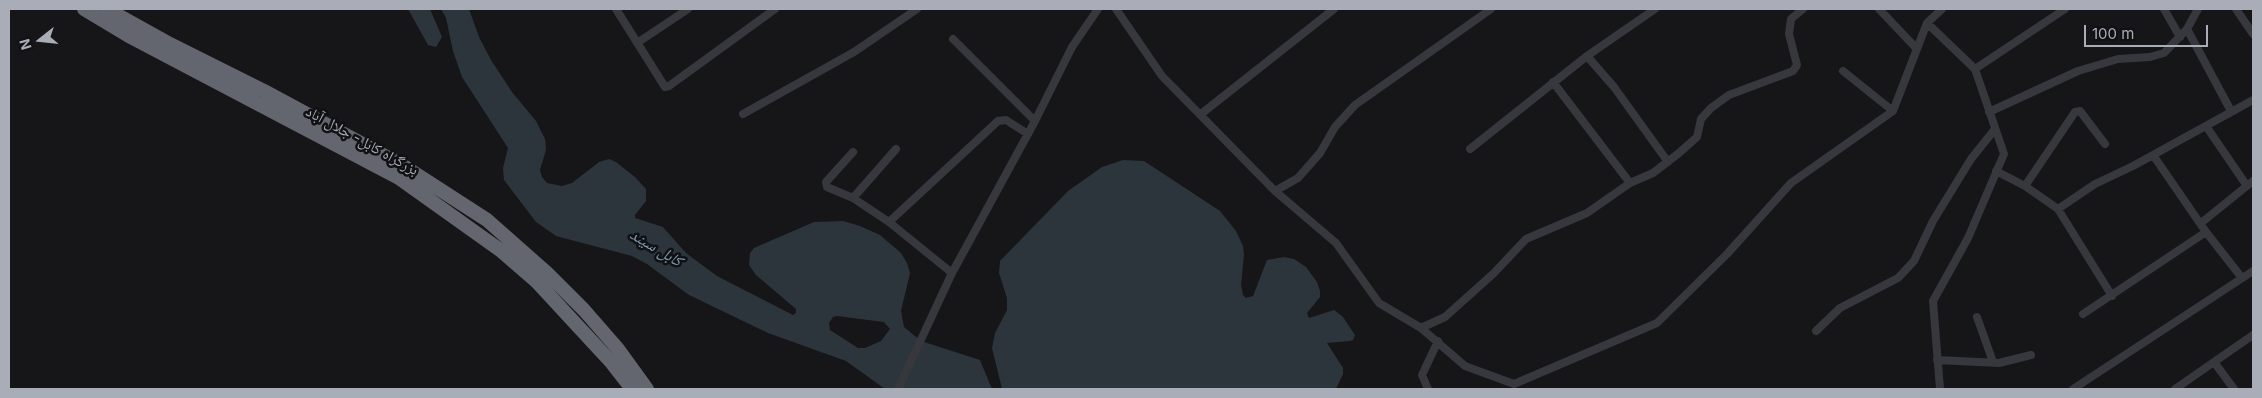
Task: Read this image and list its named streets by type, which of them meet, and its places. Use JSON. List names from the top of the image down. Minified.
{"streets":{"highway":["بزرگراه کابل- جلال آباد"]},"water":["کابل سيند"],"scale_bar":"100 m","north":"left"}
